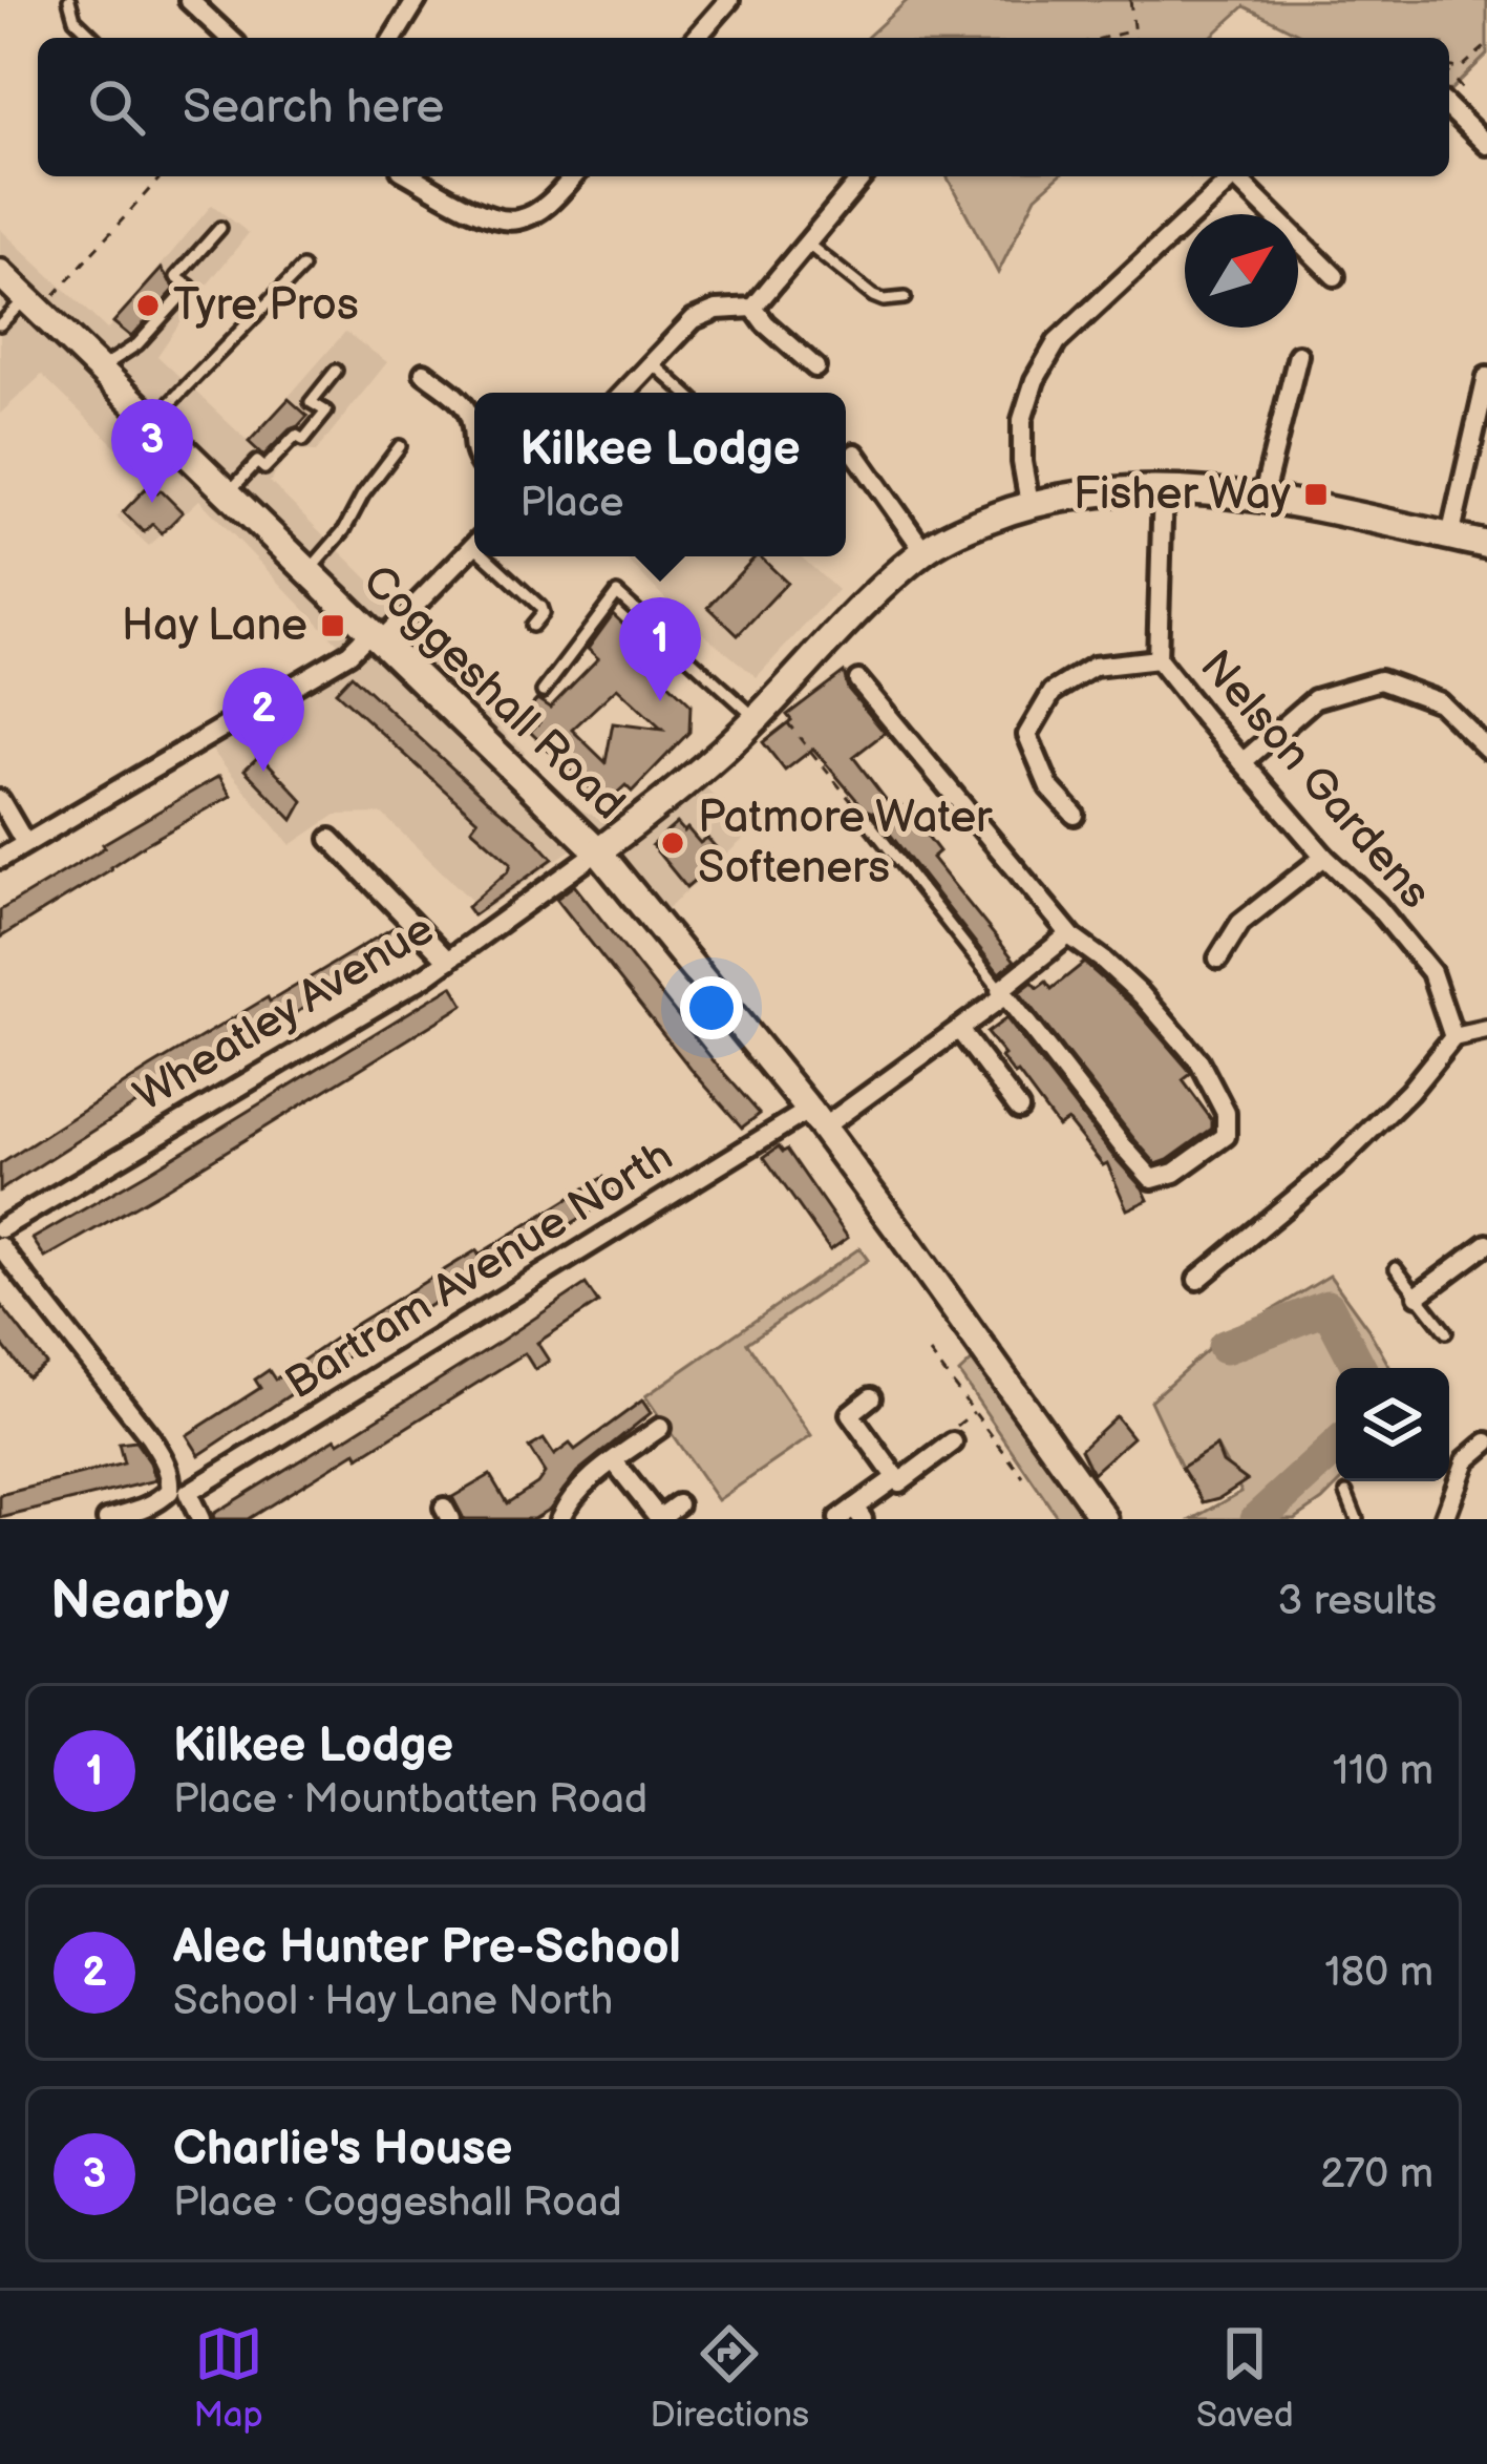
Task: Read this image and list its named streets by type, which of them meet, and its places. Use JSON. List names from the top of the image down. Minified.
{"streets":{"main road":["Coggeshall Road"],"street":["Nelson Gardens","Wheatley Avenue","Bartram Avenue North"]},"crossings":[["Coggeshall Road","Wheatley Avenue"],["Coggeshall Road","Bartram Avenue North"]],"places":{"other":["Tyre Pros","Patmore Water Softeners"],"transit":["Fisher Way","Hay Lane"]},"north":"top right","page":{"search":"Search here","popup":["Kilkee Lodge","Place"],"pins":["3","1","2"],"heading":["Nearby","3 results"],"list":[{"mark":"1","name":"Kilkee Lodge","note":"Place · Mountbatten Road","value":"110 m"},{"mark":"2","name":"Alec Hunter Pre-School","note":"School · Hay Lane North","value":"180 m"},{"mark":"3","name":"Charlie's House","note":"Place · Coggeshall Road","value":"270 m"}],"nav":["Map","Directions","Saved"]}}
